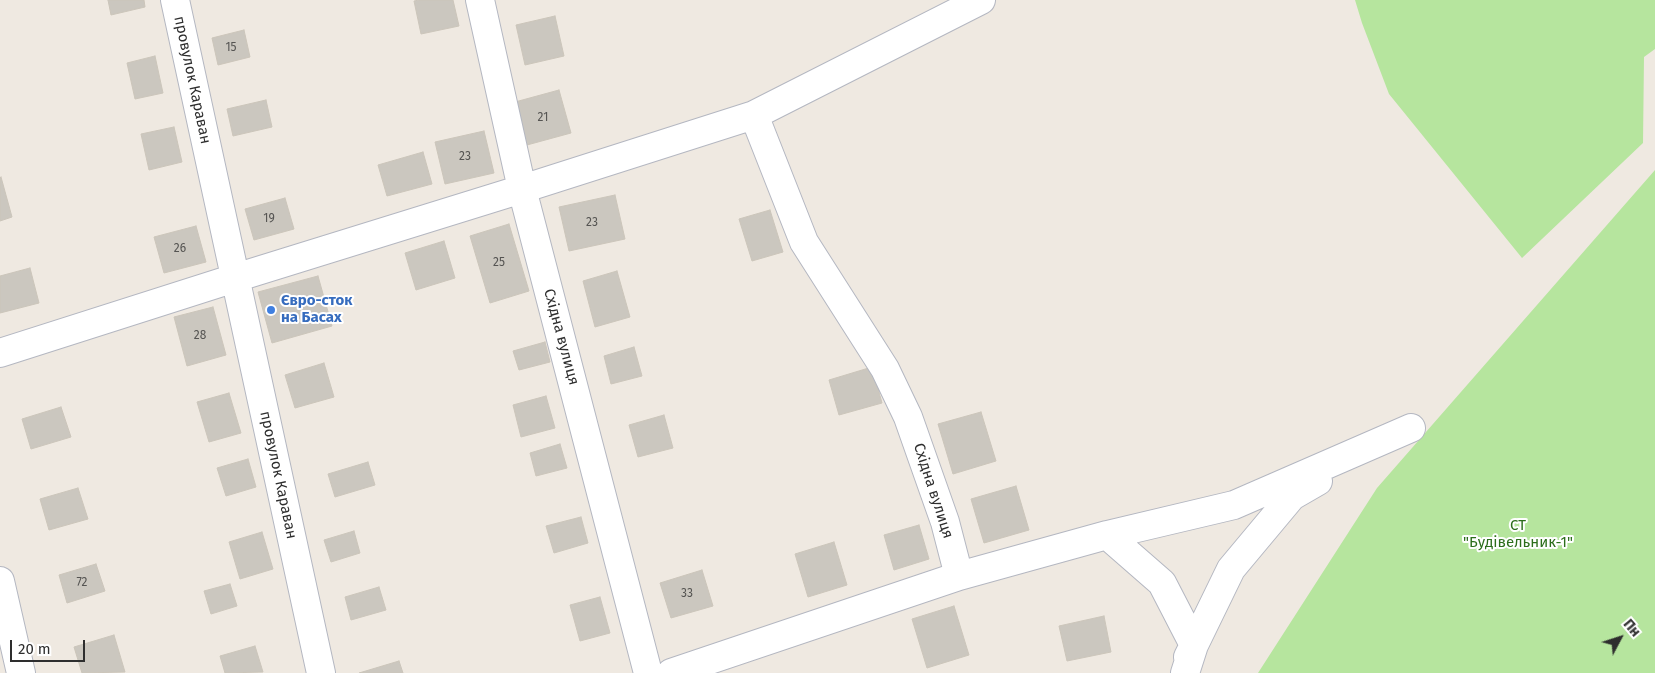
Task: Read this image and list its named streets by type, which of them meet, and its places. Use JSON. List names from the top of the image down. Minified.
{"streets":{"street":["провулок Караван","Східна вулиця"]},"parks":["СТ \"Будівельник-1\""],"places":["Євро-сток на Басах"],"house_numbers":["15","21","23","19","23","26","25","28","72","33"],"scale_bar":"20 m","north":"top right"}
